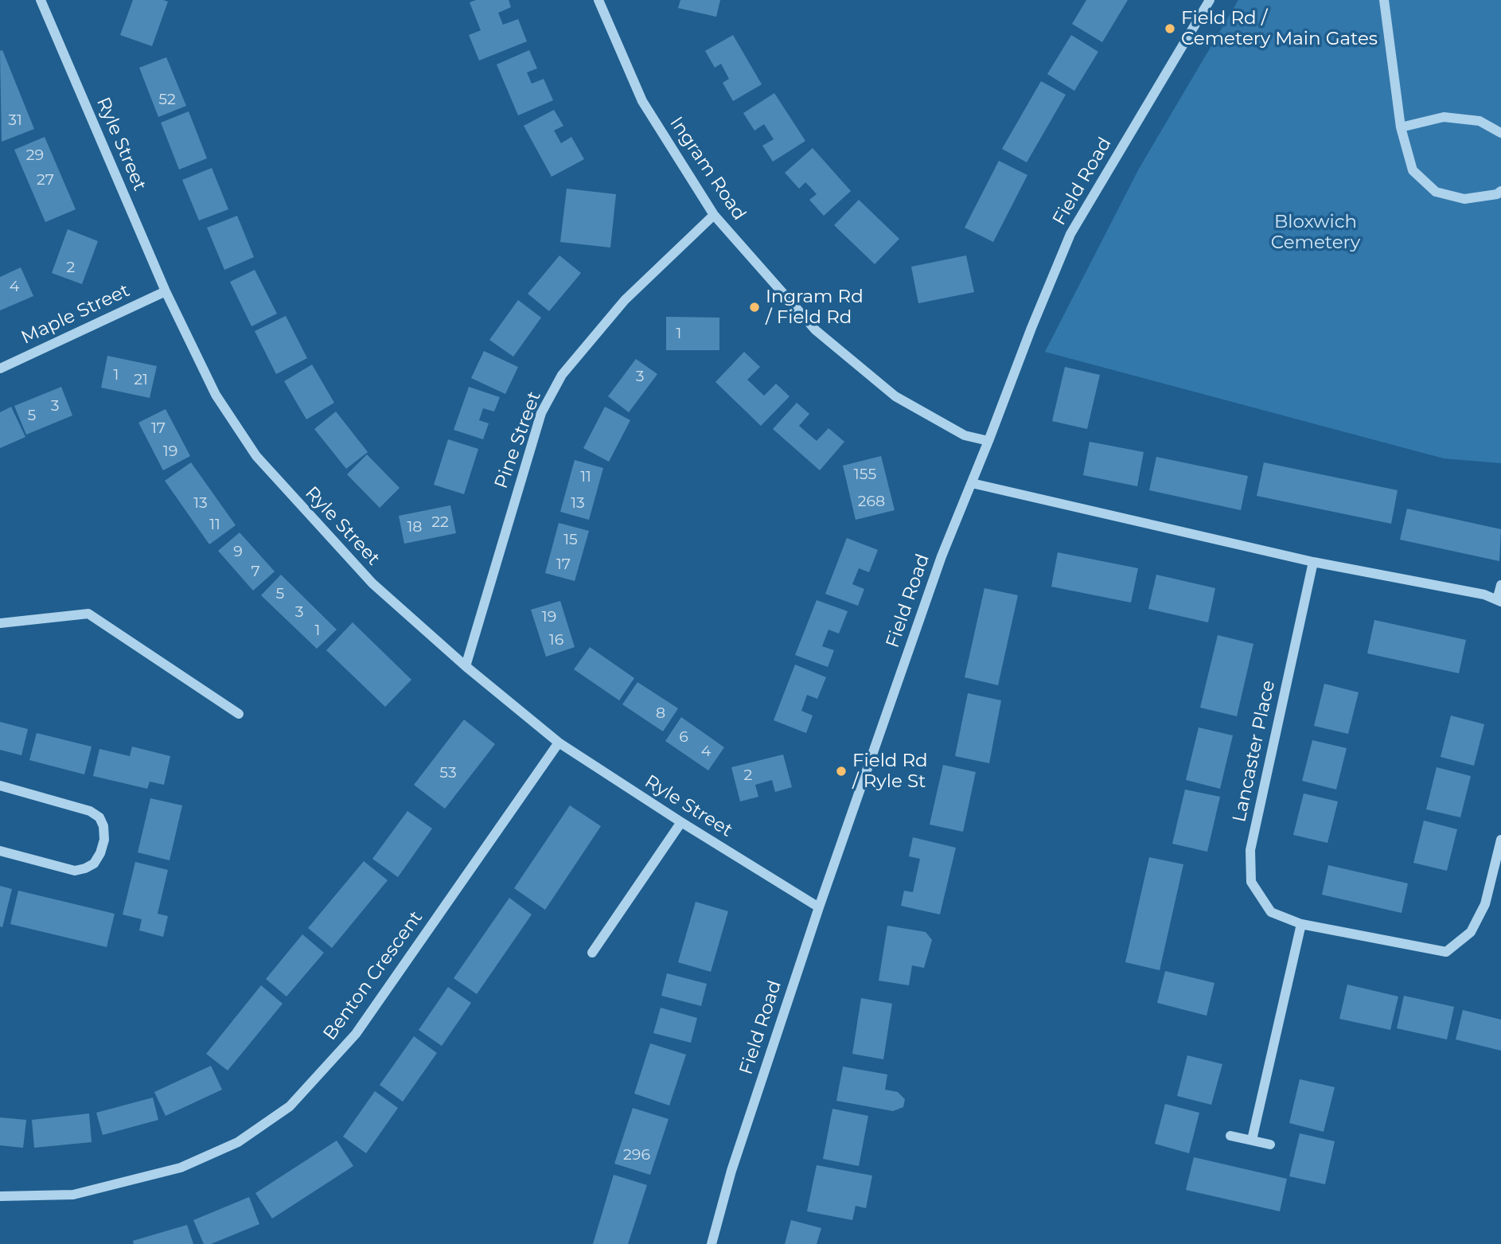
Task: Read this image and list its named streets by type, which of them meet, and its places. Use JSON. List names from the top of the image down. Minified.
{"streets":{"street":["Ryle Street","Ingram Road","Field Road","Maple Street","Pine Street","Lancaster Place","Benton Crescent"]},"crossings":[["Ryle Street","Field Road"],["Ryle Street","Maple Street"],["Ryle Street","Pine Street"],["Ryle Street","Benton Crescent"],["Ingram Road","Field Road"],["Ingram Road","Pine Street"]],"parks":["Bloxwich Cemetery"],"places":["Field Rd / Cemetery Main Gates","Ingram Rd / Field Rd","Field Rd / Ryle St"],"house_numbers":["52","31","29","27","2","4","1","1","3","21","3","5","17","19","155","11","268","13","13","22","11","18","15","9","17","7","5","3","19","1","16","8","6","4","53","2","296"]}
